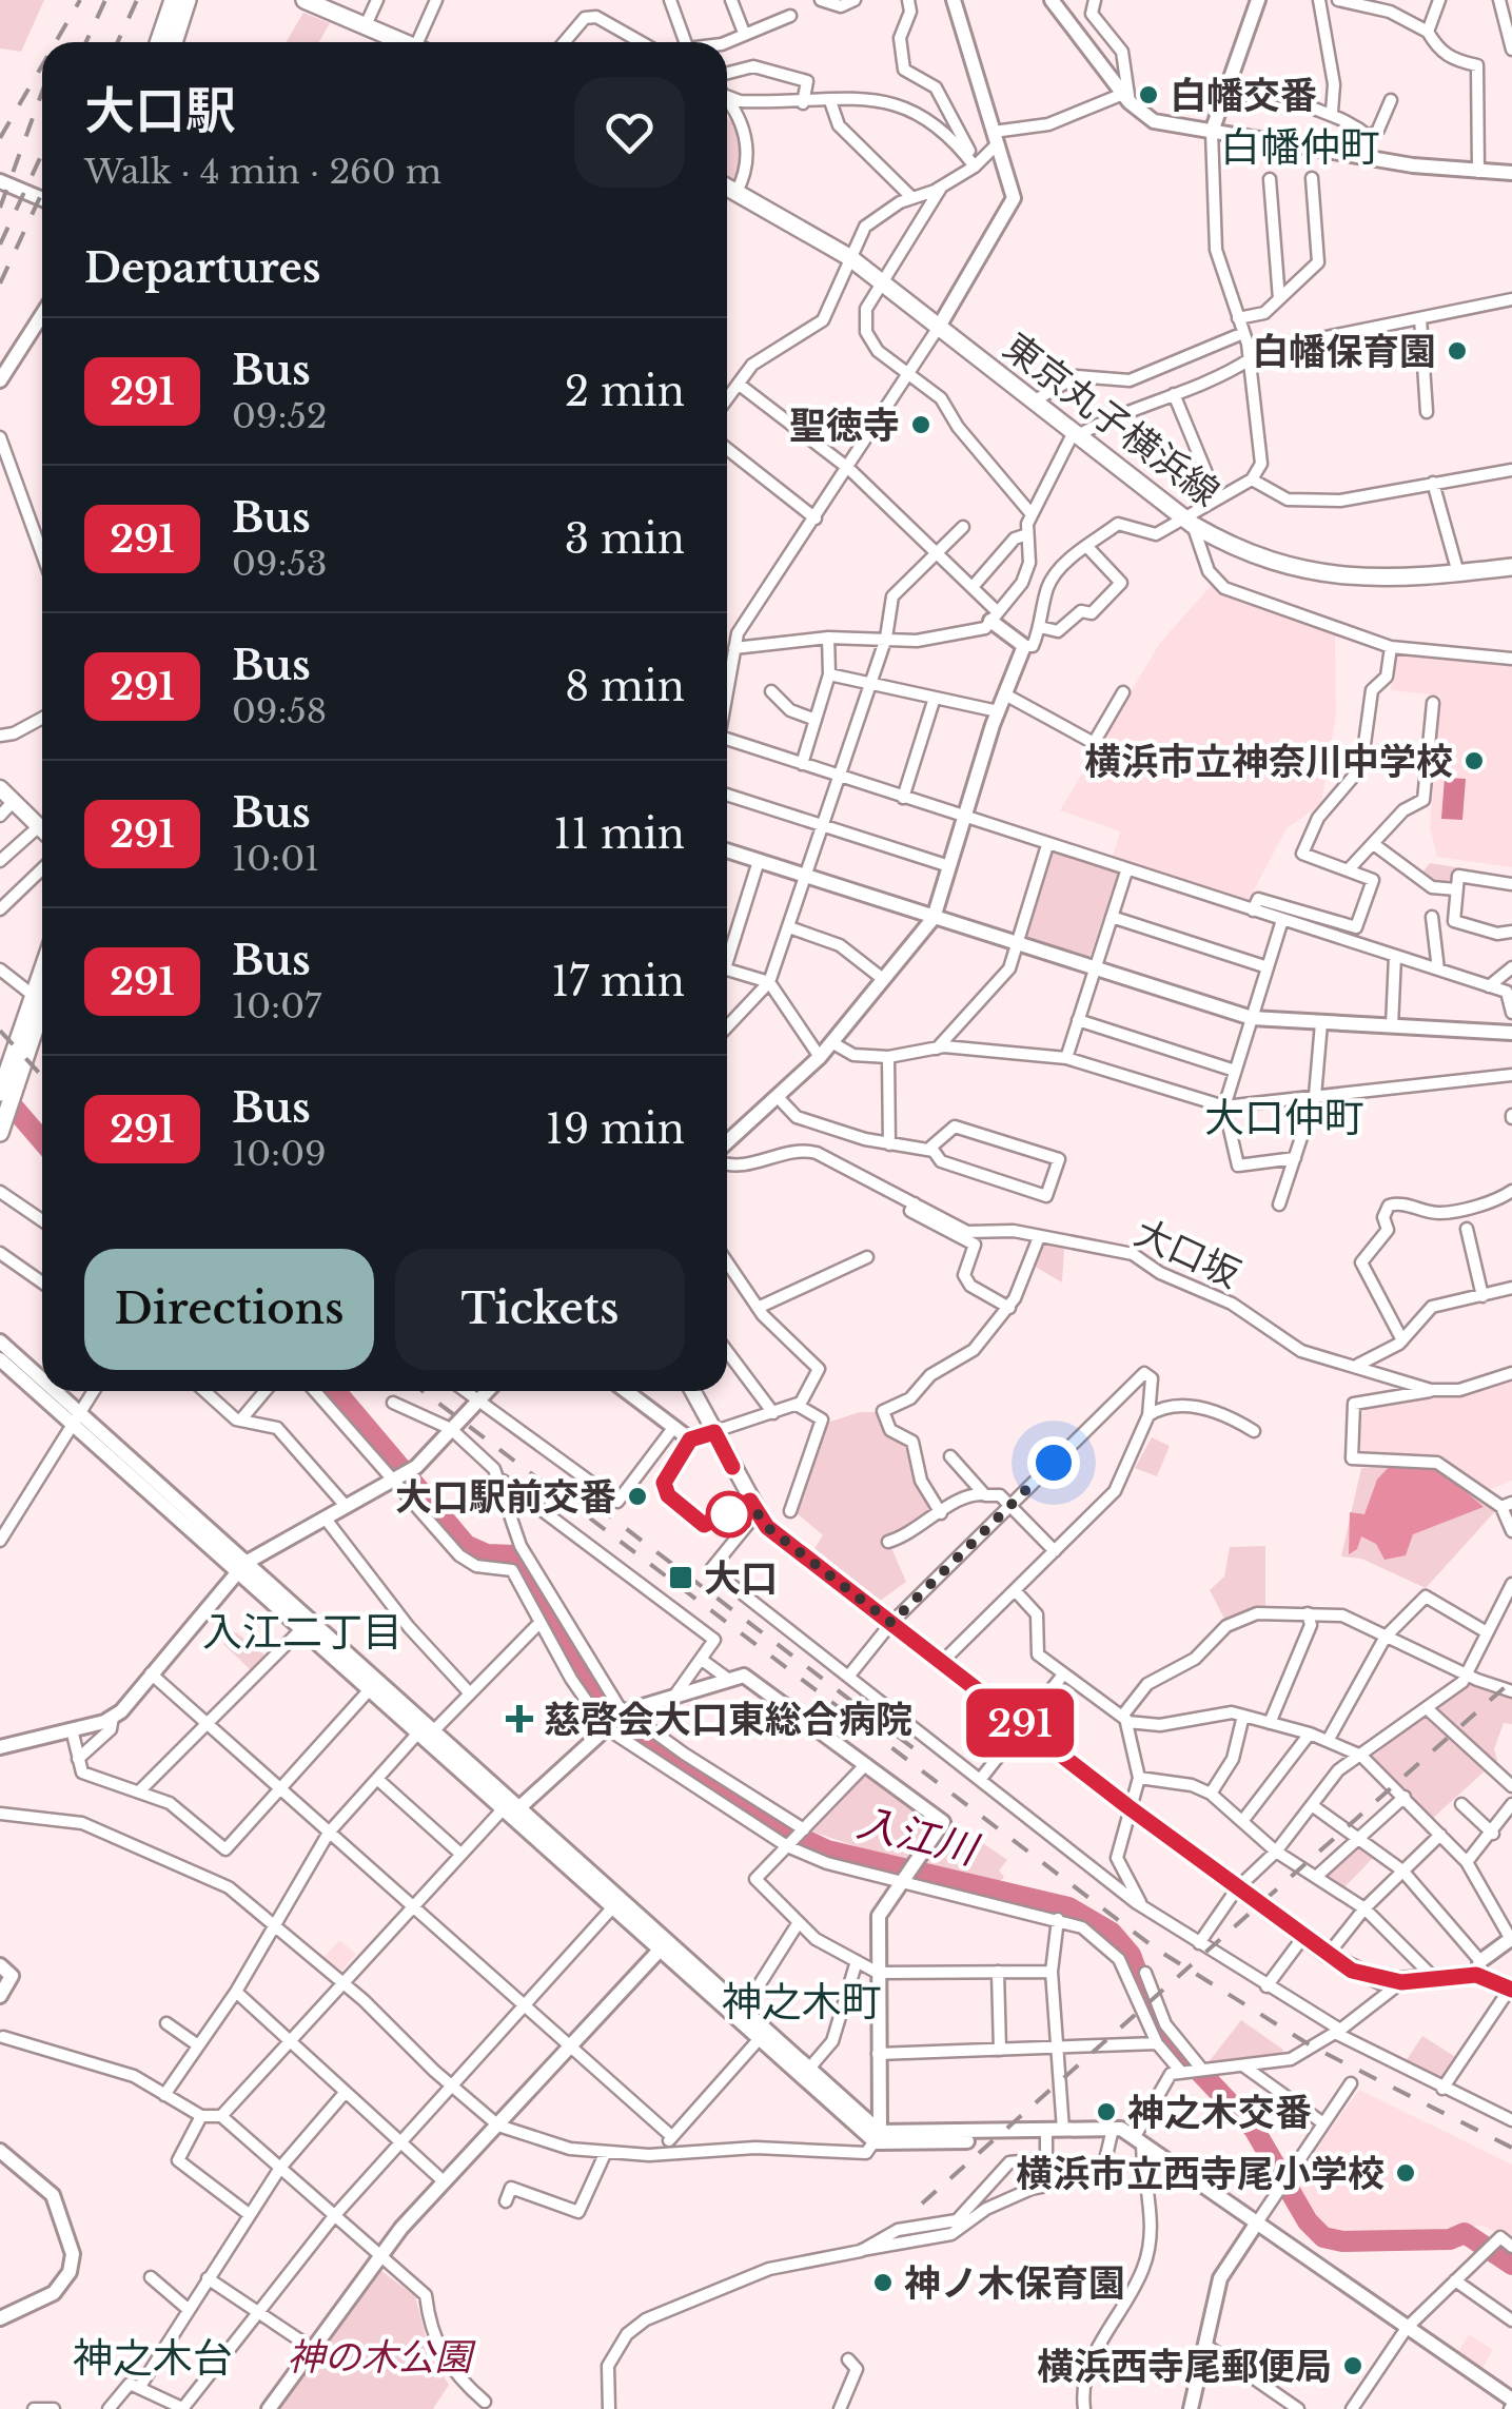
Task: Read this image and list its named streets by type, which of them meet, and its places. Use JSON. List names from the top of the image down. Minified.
{"streets":{"main road":["東京丸子横浜線"],"street":["大口坂"]},"districts":["白幡仲町","大口仲町","入江二丁目","神之木町","神之木台"],"water":["入江川"],"parks":["神の木公園"],"places":{"other":["白幡交番","白幡保育園","聖徳寺","横浜市立神奈川中学校","大口駅前交番","神之木交番","横浜市立西寺尾小学校","神ノ木保育園","横浜西寺尾郵便局"],"transit":["大口"],"health":["慈啓会大口東総合病院"]},"lines":["bus line 291"],"page":{"on_map":"291","heading":[["大口駅","Walk · 4 min · 260 m"],"Departures"],"list":[{"mark":"291","name":"Bus","note":"09:52","value":"2 min"},{"mark":"291","name":"Bus","note":"09:53","value":"3 min"},{"mark":"291","name":"Bus","note":"09:58","value":"8 min"},{"mark":"291","name":"Bus","note":"10:01","value":"11 min"},{"mark":"291","name":"Bus","note":"10:07","value":"17 min"},{"mark":"291","name":"Bus","note":"10:09","value":"19 min"}],"buttons":["Directions","Tickets"]}}
